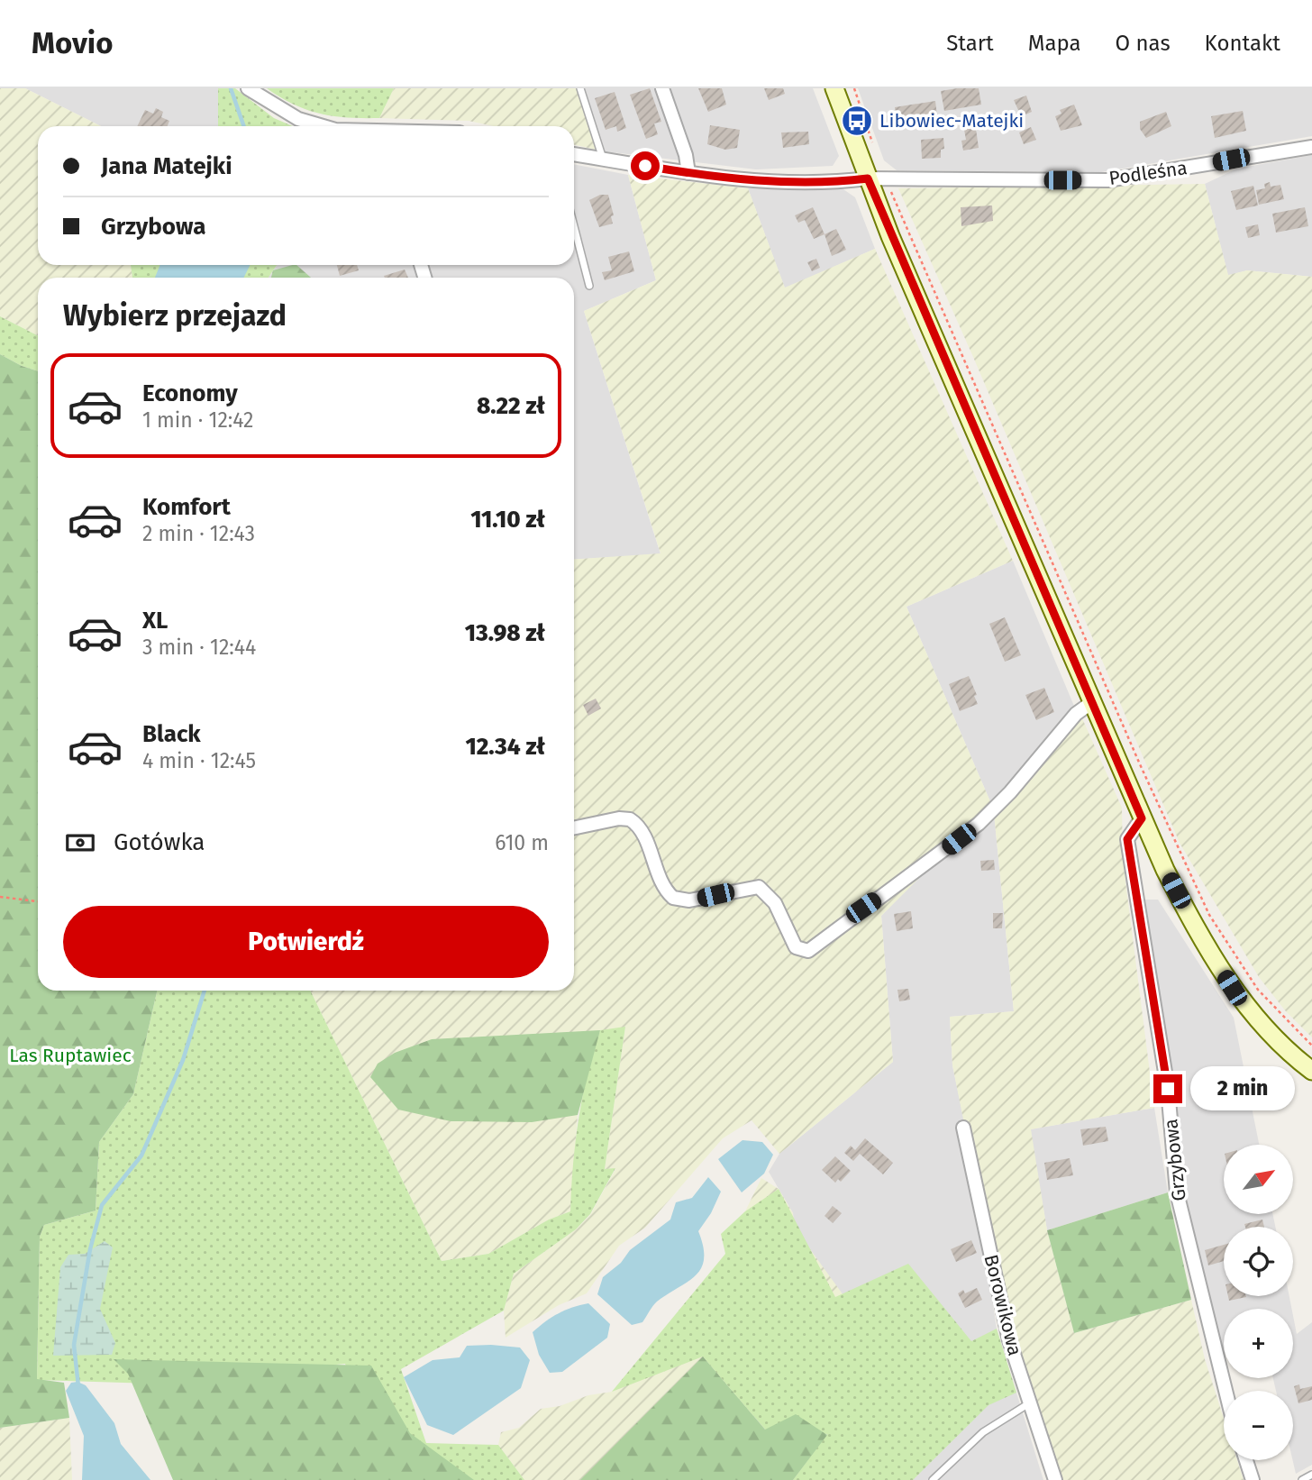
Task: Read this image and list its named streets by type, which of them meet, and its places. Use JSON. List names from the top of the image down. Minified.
{"streets":{"street":["Podleśna","Grzybowa","Borowikowa"]},"parks":["Las Ruptawiec"],"places":{"bus stop":["Libowiec-Matejki"]},"north":"top right","page":{"header":"Movio","nav":["Start","Mapa","O nas","Kontakt"],"banner":["Jana Matejki","Grzybowa"],"heading":"Wybierz przejazd","list":[{"name":"Economy","note":"1 min · 12:42","value":"8.22 zł"},{"name":"Komfort","note":"2 min · 12:43","value":"11.10 zł"},{"name":"XL","note":"3 min · 12:44","value":"13.98 zł"},{"name":"Black","note":"4 min · 12:45","value":"12.34 zł"}],"pay":["Gotówka","610 m"],"buttons":"Potwierdź","bubble":"2 min","map_buttons":["+","−"]}}
